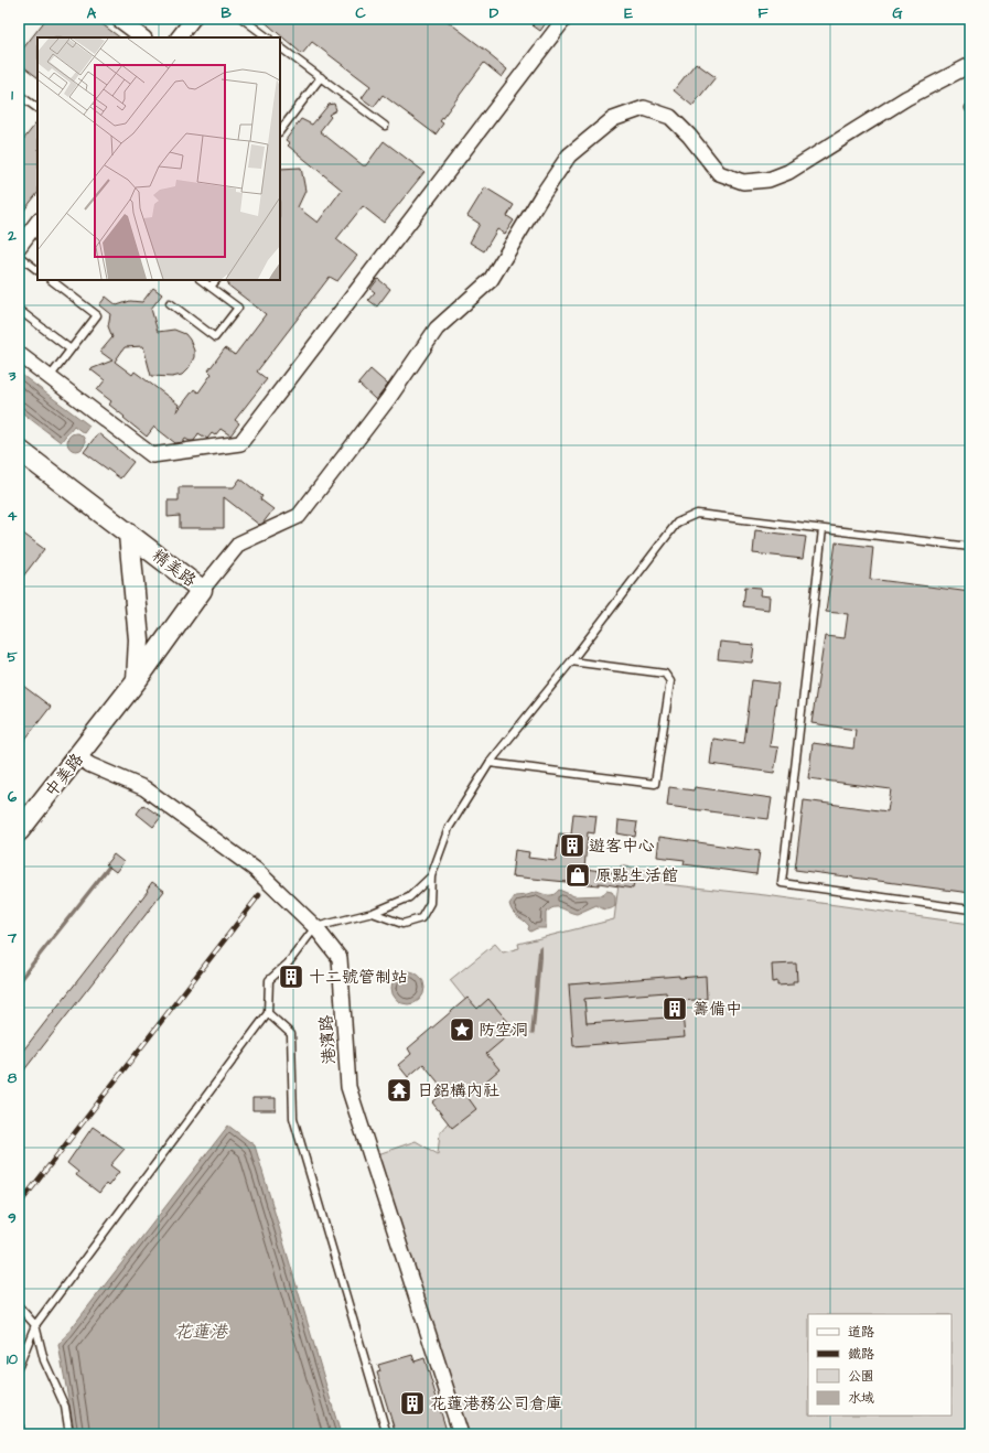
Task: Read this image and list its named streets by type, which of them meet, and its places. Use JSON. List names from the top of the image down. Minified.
{"streets":{"main road":["精美路","中美路"],"street":["港濱路"]},"crossings":[["精美路","中美路"],["中美路","港濱路"]],"water":["花蓮港"],"places":{"building":["遊客中心","十二號管制站","籌備中","花蓮港務公司倉庫"],"shop":["原點生活館"],"place":["防空洞"],"temple":["日鋁構內社"]},"legend":["道路","鐵路","公園","水域"],"grid":{"columns":["A","B","C","D","E","F","G"],"rows":["1","2","3","4","5","6","7","8","9","10"]}}
